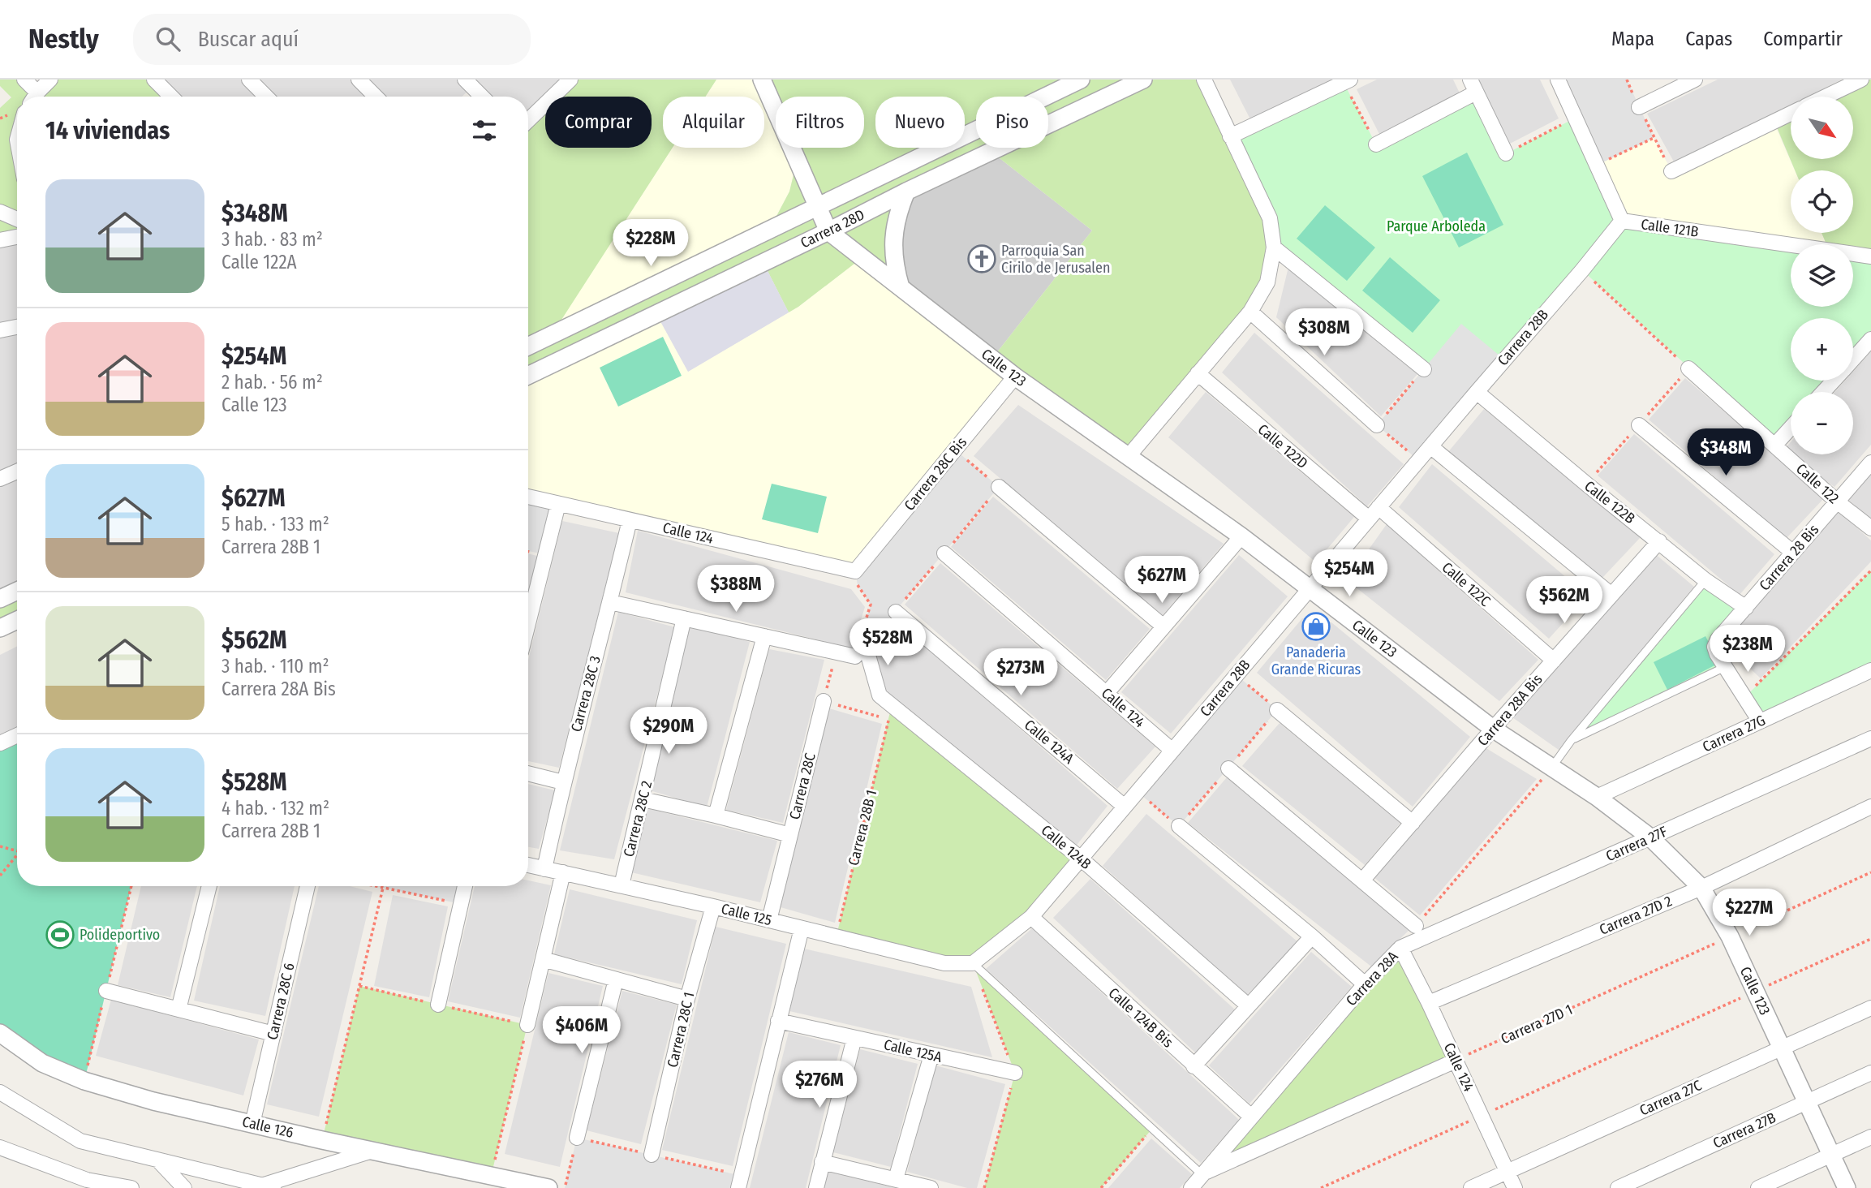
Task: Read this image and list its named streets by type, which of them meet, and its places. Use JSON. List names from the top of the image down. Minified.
{"streets":{"street":["Calle 121B","Carrera 28D","Carrera 28B","Calle 123","Calle 122D","Carrera 28C Bis","Calle 122","Calle 122B","Calle 124","Carrera 28 Bis","Calle 122C","Carrera 28C 3","Carrera 28A Bis","Carrera 27G","Calle 124A","Carrera 28C","Carrera 28C 2","Carrera 27F","Calle 124B","Calle 125","Carrera 27D 2","Carrera 28A","Carrera 28C 6","Calle 124B Bis","Carrera 28C 1","Calle 125A","Carrera 27C","Calle 126","Carrera 27B"],"path":["Carrera 28B 1","Carrera 27D 1"]},"crossings":[["Calle 121B","Carrera 28B"],["Carrera 28D","Calle 123"],["Carrera 28B","Calle 123"],["Carrera 28B","Calle 122D"],["Carrera 28B","Calle 122B"],["Carrera 28B","Calle 124"],["Carrera 28B","Calle 122C"],["Carrera 28B","Calle 124A"],["Carrera 28B","Calle 124B"],["Carrera 28B","Calle 125"],["Carrera 28B","Calle 124B Bis"],["Calle 123","Carrera 28C Bis"],["Calle 123","Carrera 28A Bis"],["Calle 123","Carrera 27G"],["Calle 123","Carrera 27F"],["Calle 123","Carrera 27D 2"],["Calle 123","Carrera 27D 1"],["Calle 123","Carrera 27C"],["Calle 123","Carrera 27B"],["Calle 122D","Calle 122C"],["Carrera 28C Bis","Calle 124"],["Calle 122","Carrera 28 Bis"],["Calle 122B","Carrera 28 Bis"],["Calle 122B","Carrera 28A Bis"],["Calle 124","Carrera 28C 3"],["Calle 124","Carrera 27F"],["Calle 124","Carrera 27D 2"],["Calle 124","Carrera 28A"],["Calle 124","Carrera 27D 1"],["Calle 124","Carrera 27C"],["Calle 122C","Carrera 28A Bis"],["Carrera 28C 3","Calle 125"],["Carrera 28C","Carrera 28B 1"],["Carrera 28C","Calle 125"],["Carrera 28C 2","Calle 125"],["Carrera 28B 1","Calle 125"],["Carrera 27F","Carrera 28A"],["Calle 125","Carrera 28C 1"],["Carrera 28A","Calle 124B Bis"],["Carrera 28C 6","Calle 126"]],"parks":["Parque Arboleda"],"places":{"church":["Parroquia San Cirilo de Jerusalen"],"shop":["Panaderia Grande Ricuras"],"sports":["Polideportivo"]},"north":"bottom right","page":{"header":"Nestly","search":"Buscar aquí","nav":["Mapa","Capas","Compartir"],"map_buttons":["+","−"],"chip":["Comprar","Alquilar","Filtros","Nuevo","Piso"],"heading":"14 viviendas","list":[{"name":"$348M","note":"3 hab. · 83 m² · Calle 122A"},{"name":"$254M","note":"2 hab. · 56 m² · Calle 123"},{"name":"$627M","note":"5 hab. · 133 m² · Carrera 28B 1"},{"name":"$562M","note":"3 hab. · 110 m² · Carrera 28A Bis"},{"name":"$528M","note":"4 hab. · 132 m² · Carrera 28B 1"}],"price":["$228M","$308M","$348M","$254M","$627M","$388M","$562M","$528M","$238M","$273M","$290M","$227M","$406M","$276M"]}}
